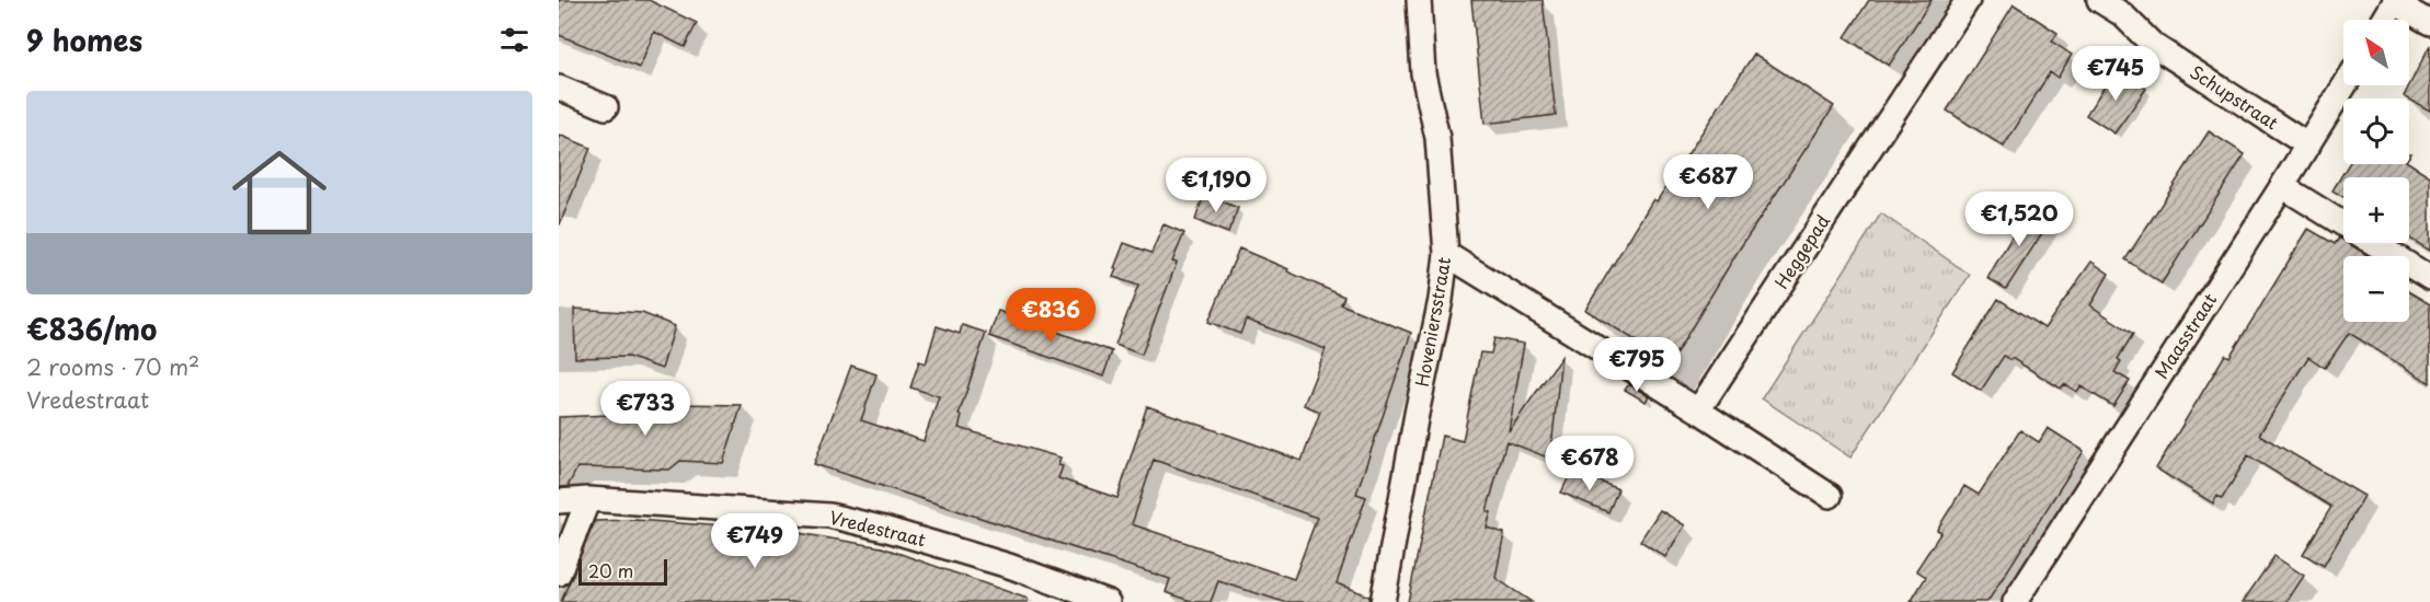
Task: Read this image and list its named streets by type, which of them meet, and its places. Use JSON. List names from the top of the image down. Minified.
{"streets":{"street":["Schupstraat","Heggepad","Hoveniersstraat","Maasstraat","Vredestraat"]},"crossings":[["Schupstraat","Maasstraat"]],"scale_bar":"20 m","north":"top left","page":{"heading":"9 homes","map_buttons":["+","−"],"price":["€745","€687","€1,190","€1,520","€836","€795","€733","€678","€749"],"list":[{"name":"€836/mo","note":"2 rooms · 70 m² · Vredestraat"}],"scale":"20 m"}}
